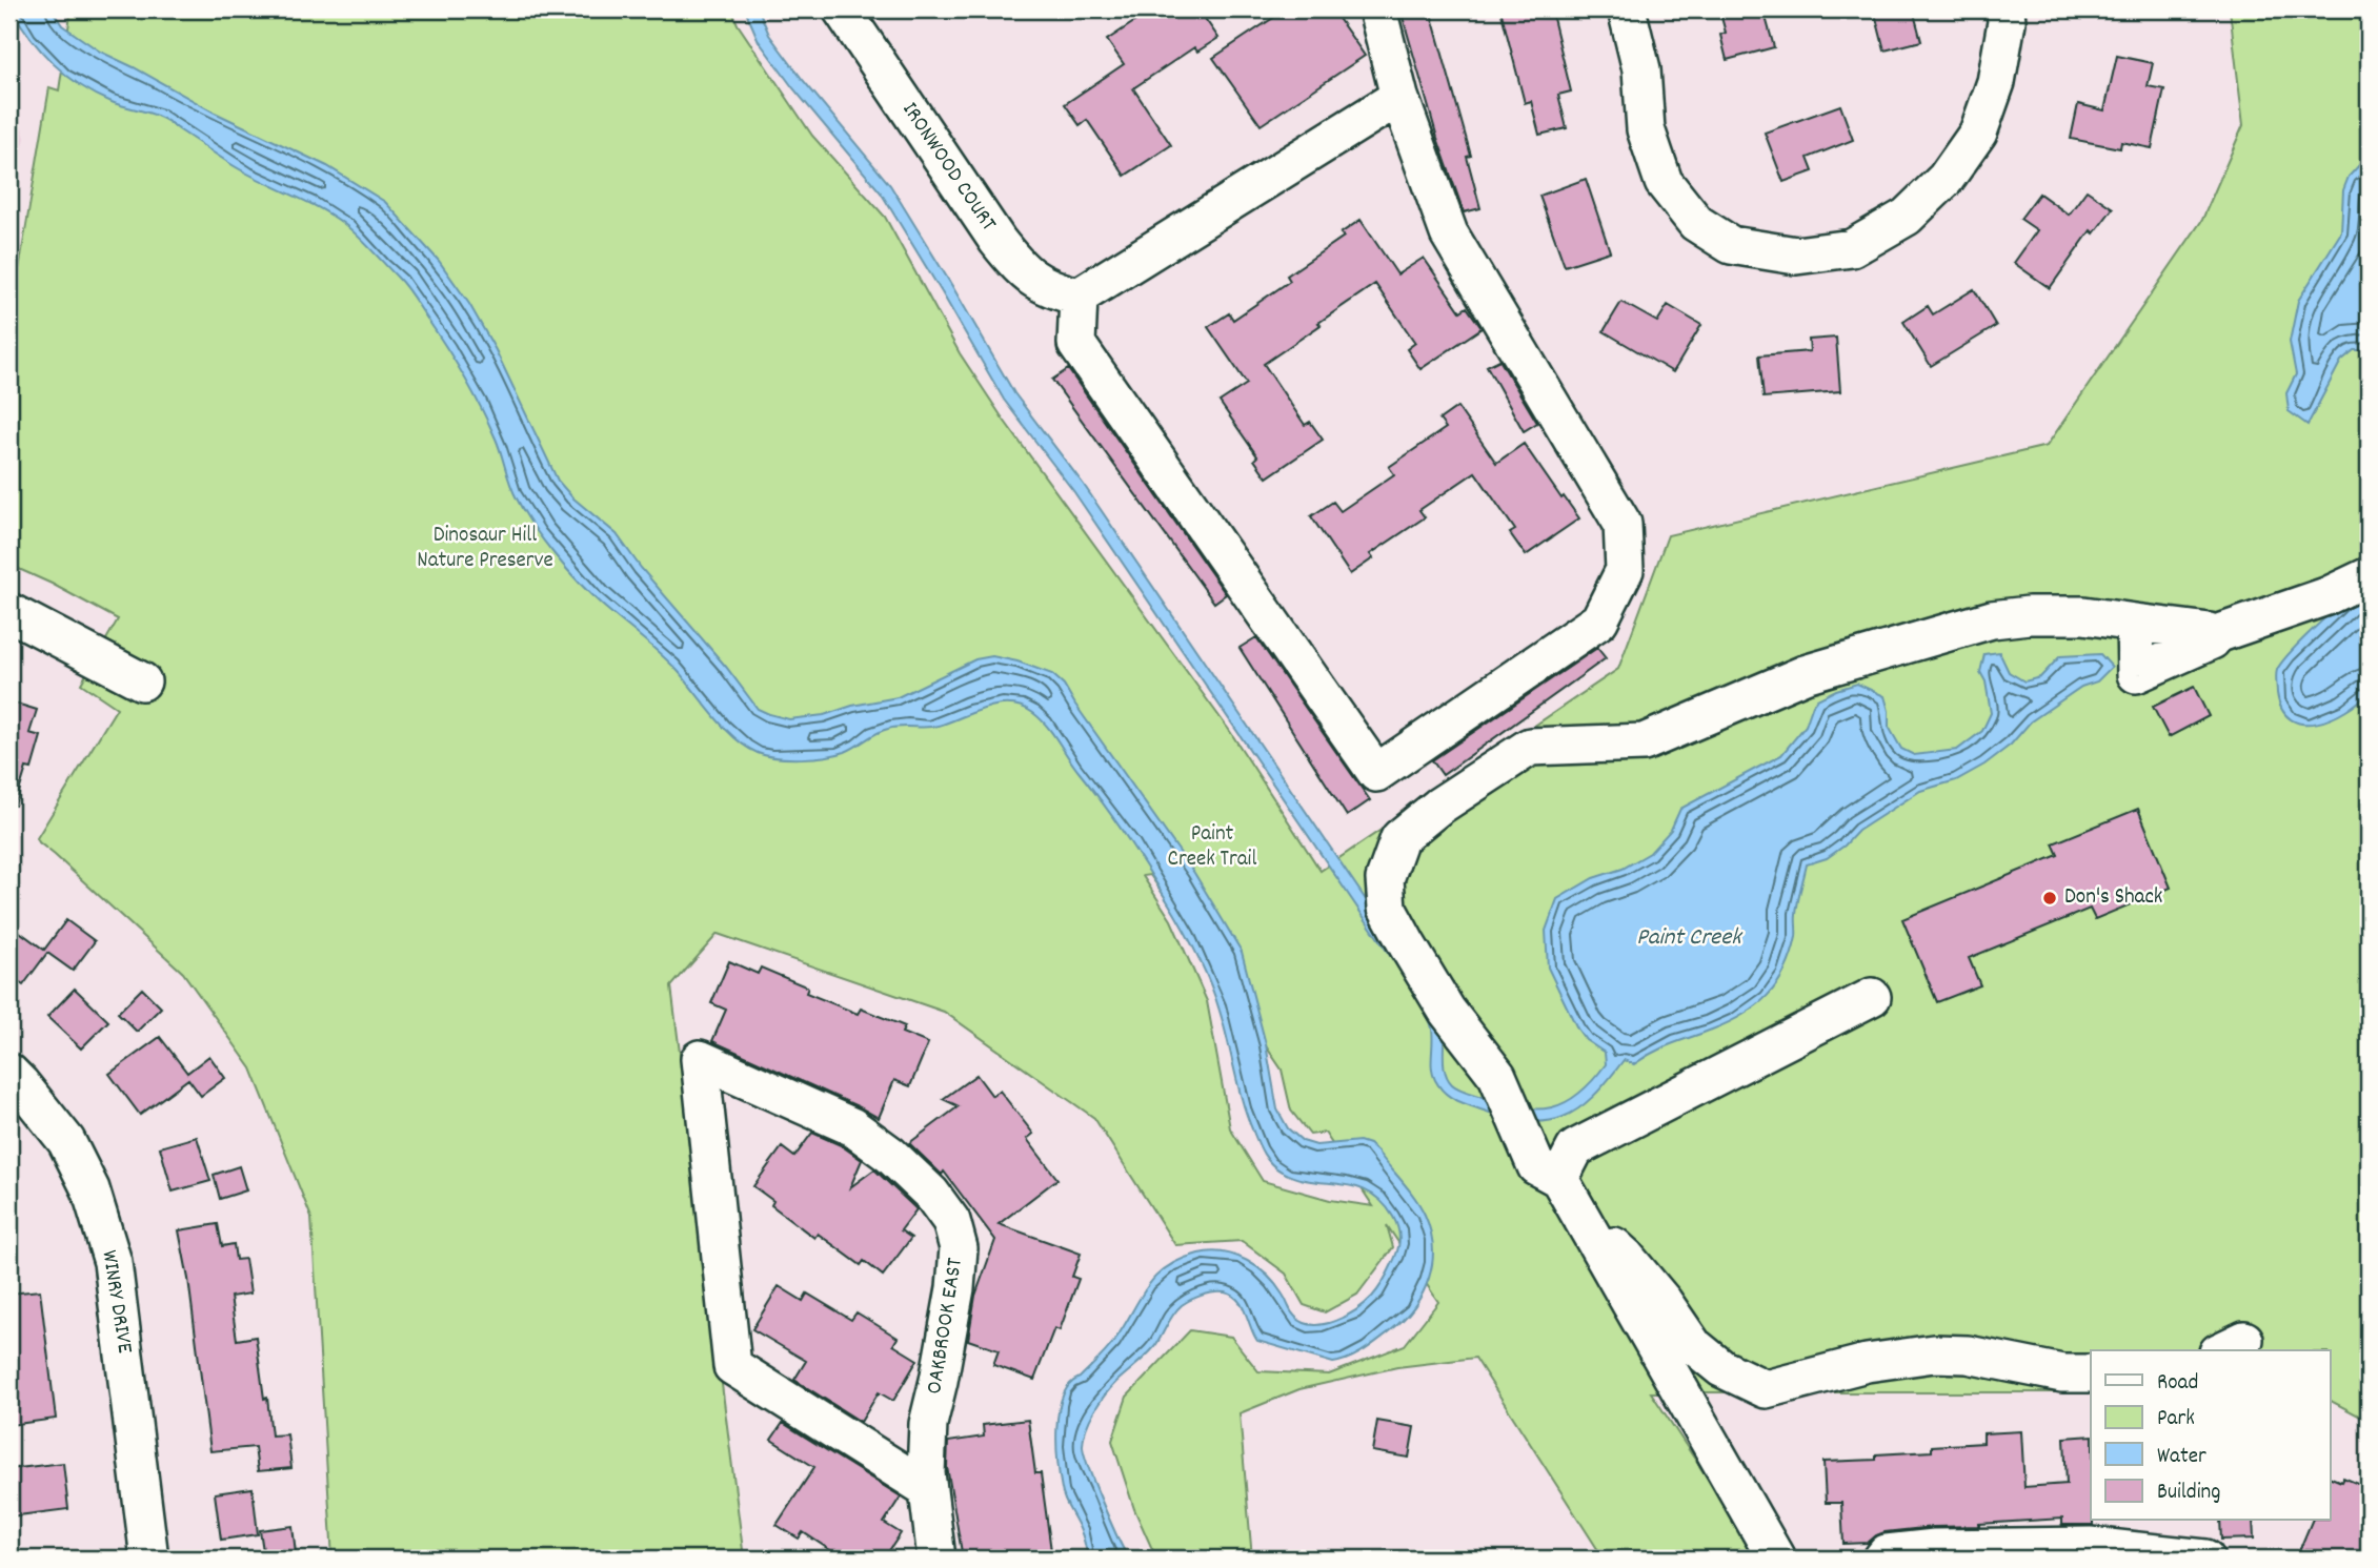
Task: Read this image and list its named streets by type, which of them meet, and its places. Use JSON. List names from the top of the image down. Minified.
{"streets":{"street":["IRONWOOD COURT","WINRY DRIVE","OAKBROOK EAST"]},"water":["Paint Creek"],"parks":["Dinosaur Hill Nature Preserve","Paint Creek Trail"],"places":["Don's Shack"],"legend":["Road","Park","Water","Building"]}
